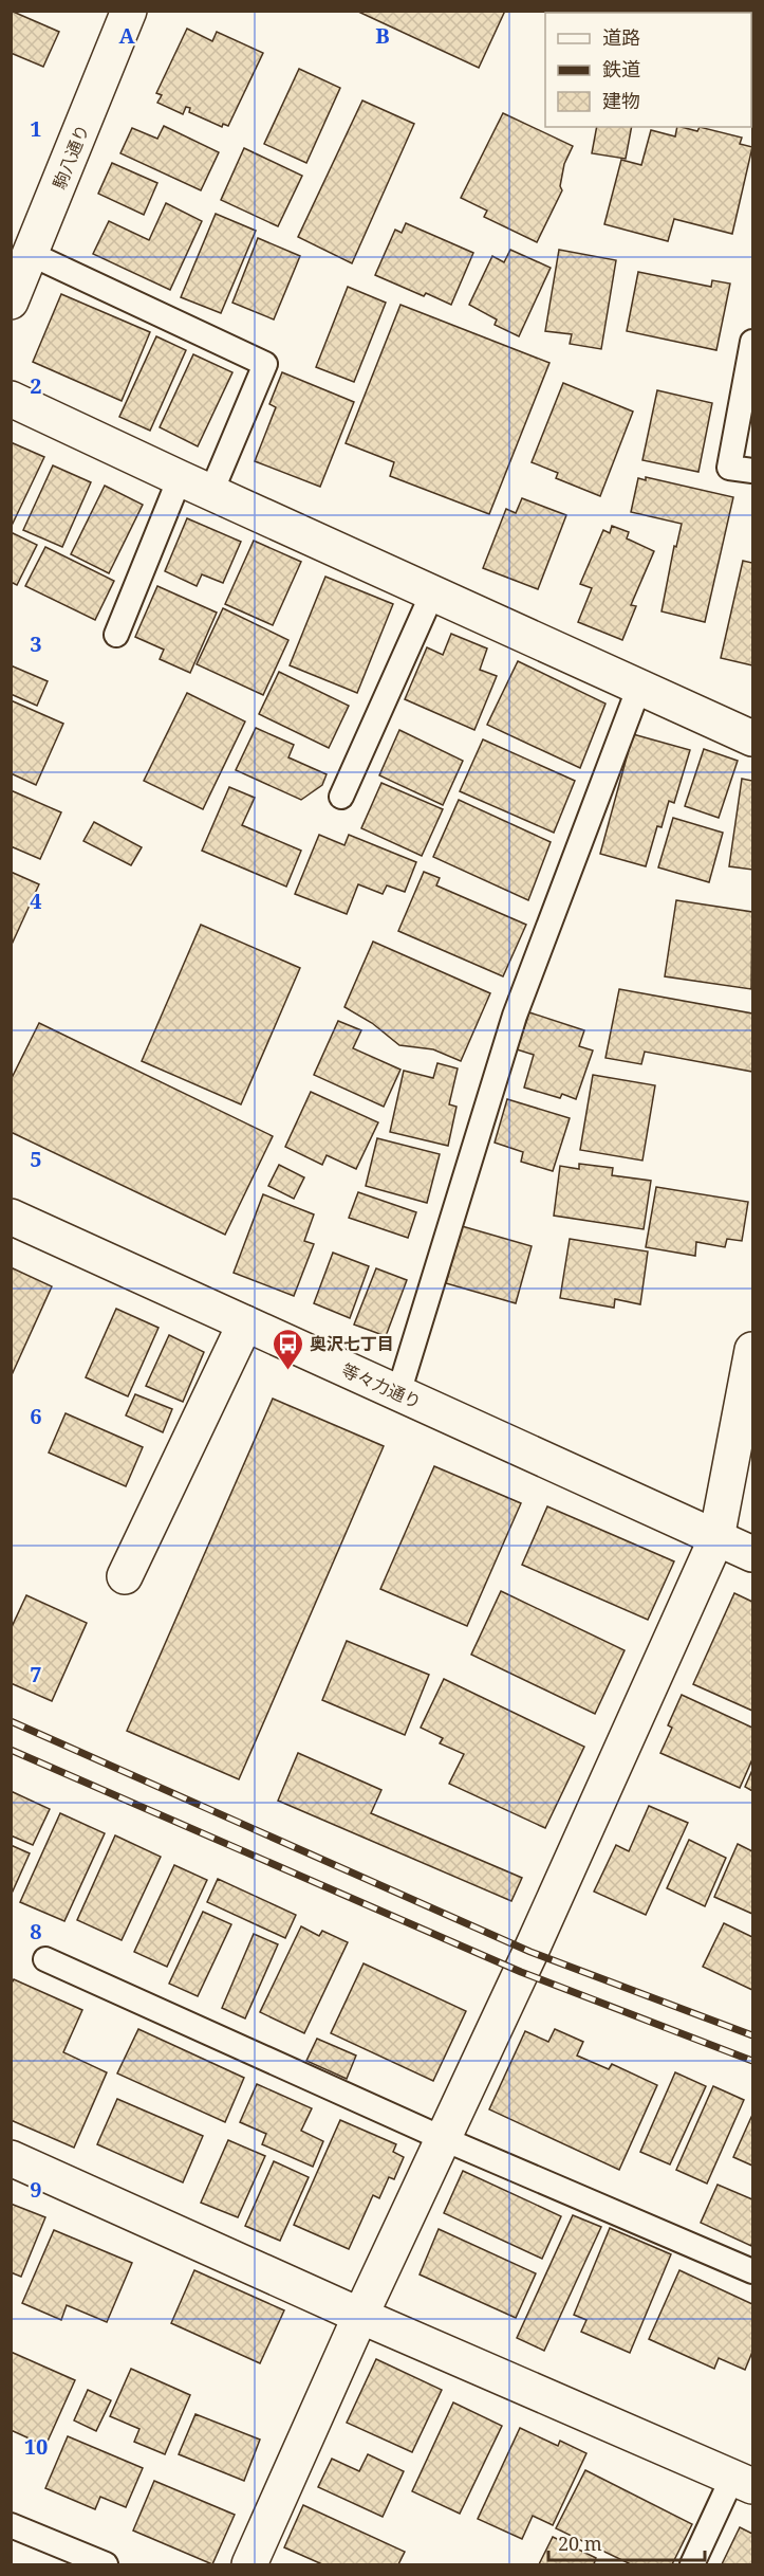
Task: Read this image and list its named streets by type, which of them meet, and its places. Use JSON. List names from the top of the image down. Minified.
{"streets":{"street":["駒八通り","等々力通り"]},"places":{"bus stop":["奥沢七丁目"]},"legend":["道路","鉄道","建物"],"scale_bar":"20 m","grid":{"columns":["A","B"],"rows":["1","2","3","4","5","6","7","8","9","10"]}}
